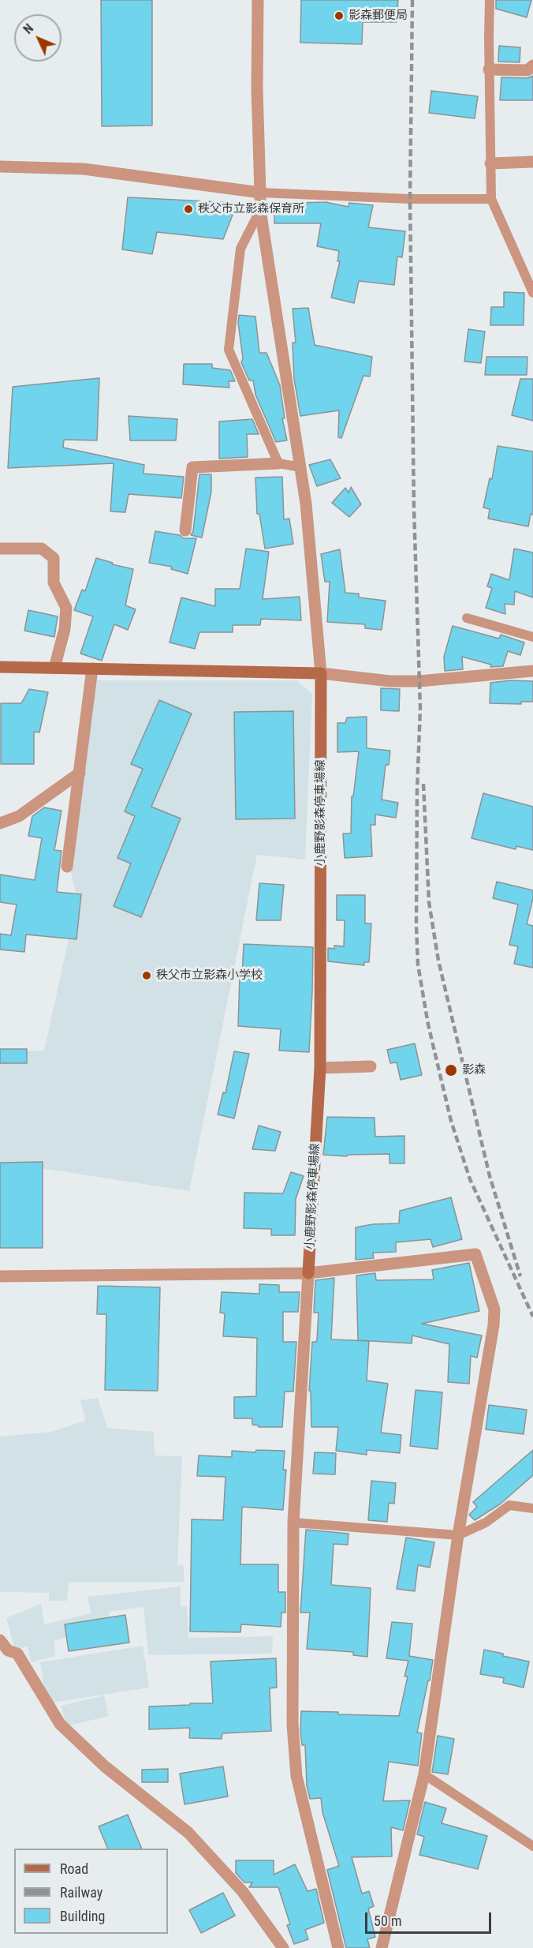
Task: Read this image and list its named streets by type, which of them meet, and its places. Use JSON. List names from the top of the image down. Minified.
{"streets":{"main road":["小鹿野影森停車場線"]},"places":["影森郵便局","秩父市立影森保育所","秩父市立影森小学校","影森"],"legend":["Road","Railway","Building"],"scale_bar":"50 m","north":"top left"}
